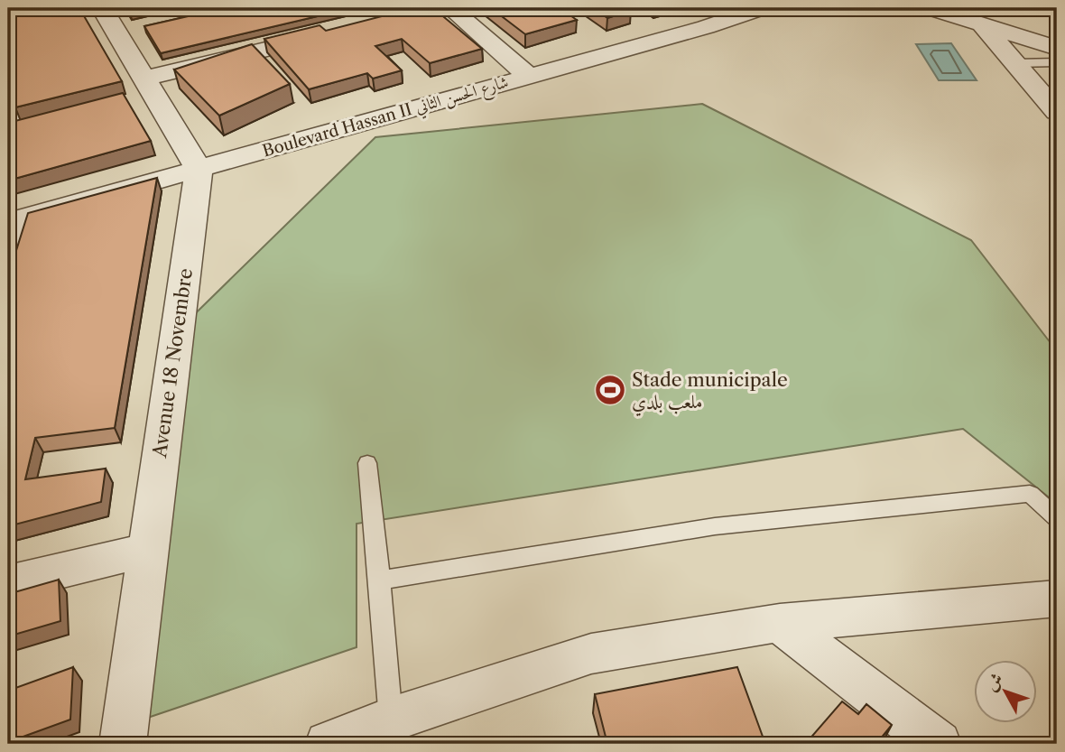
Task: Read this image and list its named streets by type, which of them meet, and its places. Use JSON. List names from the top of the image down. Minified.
{"streets":{"street":["Boulevard Hassan II شارع الحسن الثاني","Avenue 18 Novembre"]},"crossings":[["Boulevard Hassan II شارع الحسن الثاني","Avenue 18 Novembre"]],"places":{"sports":["Stade municipale ملعب بلدي"]},"north":"top left"}
